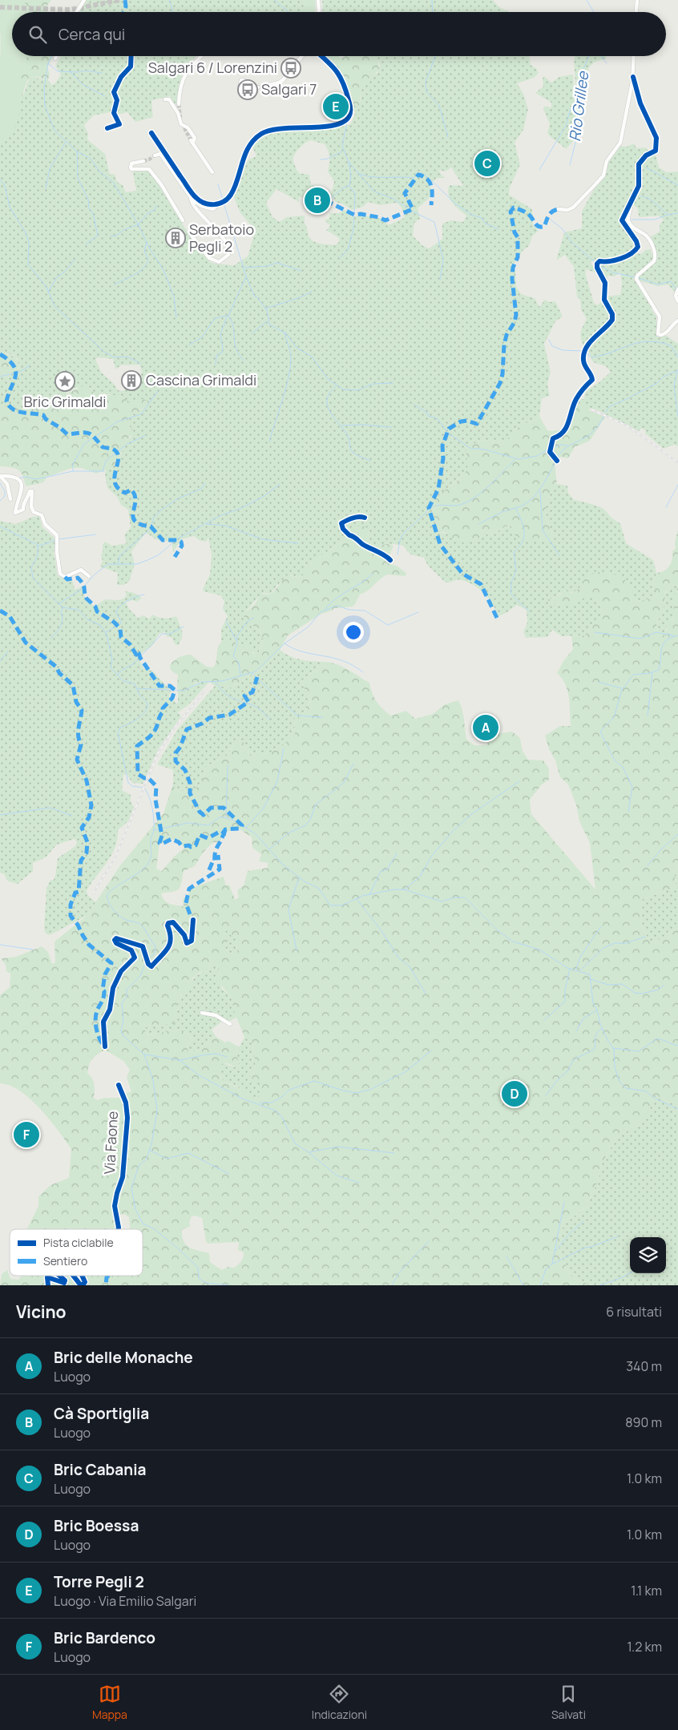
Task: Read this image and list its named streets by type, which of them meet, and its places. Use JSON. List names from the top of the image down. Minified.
{"streets":{"street":["Via Faone"]},"water":["Rio Grillee"],"places":{"bus stop":["Salgari 6 / Lorenzini","Salgari 7"],"building":["Serbatoio Pegli 2","Cascina Grimaldi"],"place":["Bric Grimaldi"]},"legend":["Pista ciclabile","Sentiero"],"page":{"search":"Cerca qui","pins":["E","C","B","A","D","F"],"heading":["Vicino","6 risultati"],"list":[{"mark":"A","name":"Bric delle Monache","note":"Luogo","value":"340 m"},{"mark":"B","name":"Cà Sportiglia","note":"Luogo","value":"890 m"},{"mark":"C","name":"Bric Cabania","note":"Luogo","value":"1.0 km"},{"mark":"D","name":"Bric Boessa","note":"Luogo","value":"1.0 km"},{"mark":"E","name":"Torre Pegli 2","note":"Luogo · Via Emilio Salgari","value":"1.1 km"},{"mark":"F","name":"Bric Bardenco","note":"Luogo","value":"1.2 km"}],"nav":["Mappa","Indicazioni","Salvati"]}}
